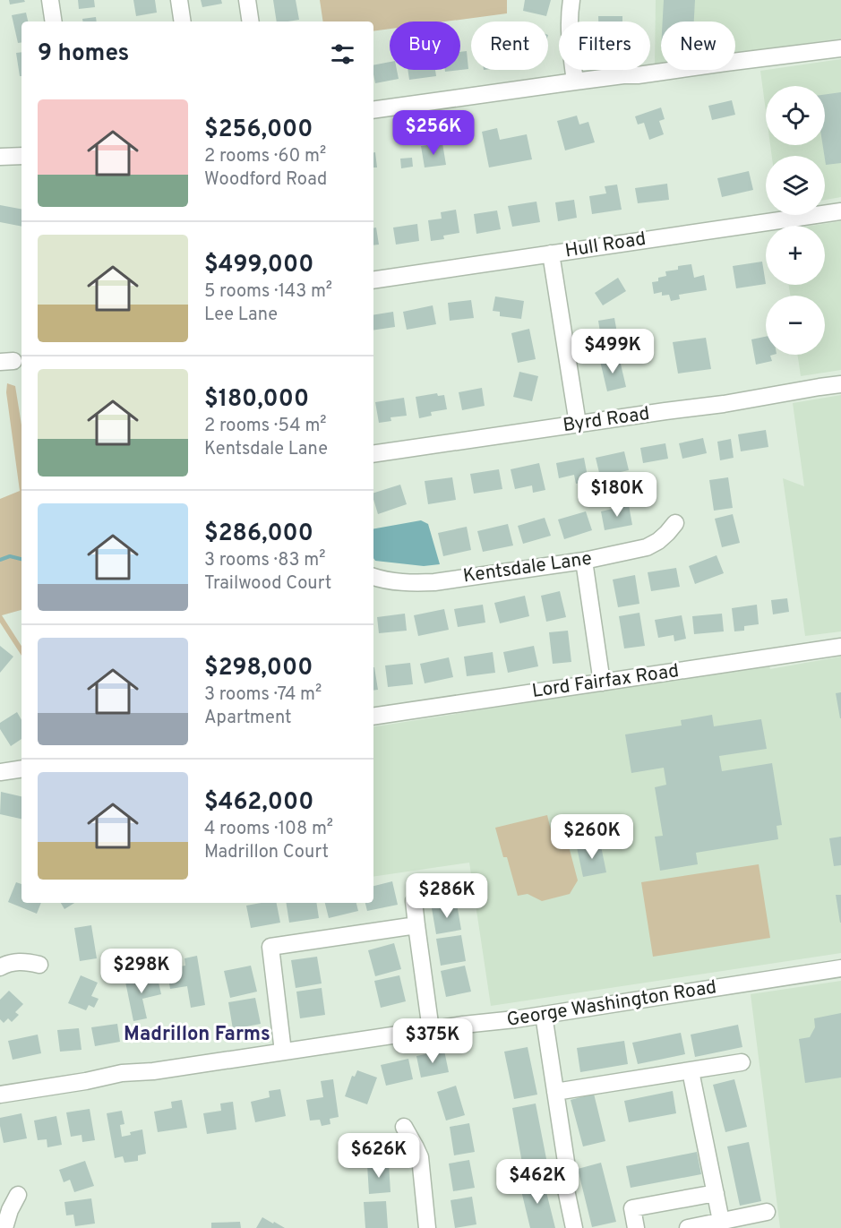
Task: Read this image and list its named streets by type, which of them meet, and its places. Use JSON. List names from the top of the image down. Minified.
{"streets":{"street":["Hull Road","Byrd Road","Kentsdale Lane","Lord Fairfax Road","George Washington Road"]},"districts":["Madrillon Farms"],"page":{"chip":["Buy","Rent","Filters","New"],"heading":"9 homes","map_buttons":["+","−"],"list":[{"name":"$256,000","note":"2 rooms · 60 m² · Woodford Road"},{"name":"$499,000","note":"5 rooms · 143 m² · Lee Lane"},{"name":"$180,000","note":"2 rooms · 54 m² · Kentsdale Lane"},{"name":"$286,000","note":"3 rooms · 83 m² · Trailwood Court"},{"name":"$298,000","note":"3 rooms · 74 m² · Apartment"},{"name":"$462,000","note":"4 rooms · 108 m² · Madrillon Court"}],"price":["$256K","$499K","$180K","$260K","$286K","$298K","$375K","$626K","$462K"]}}
